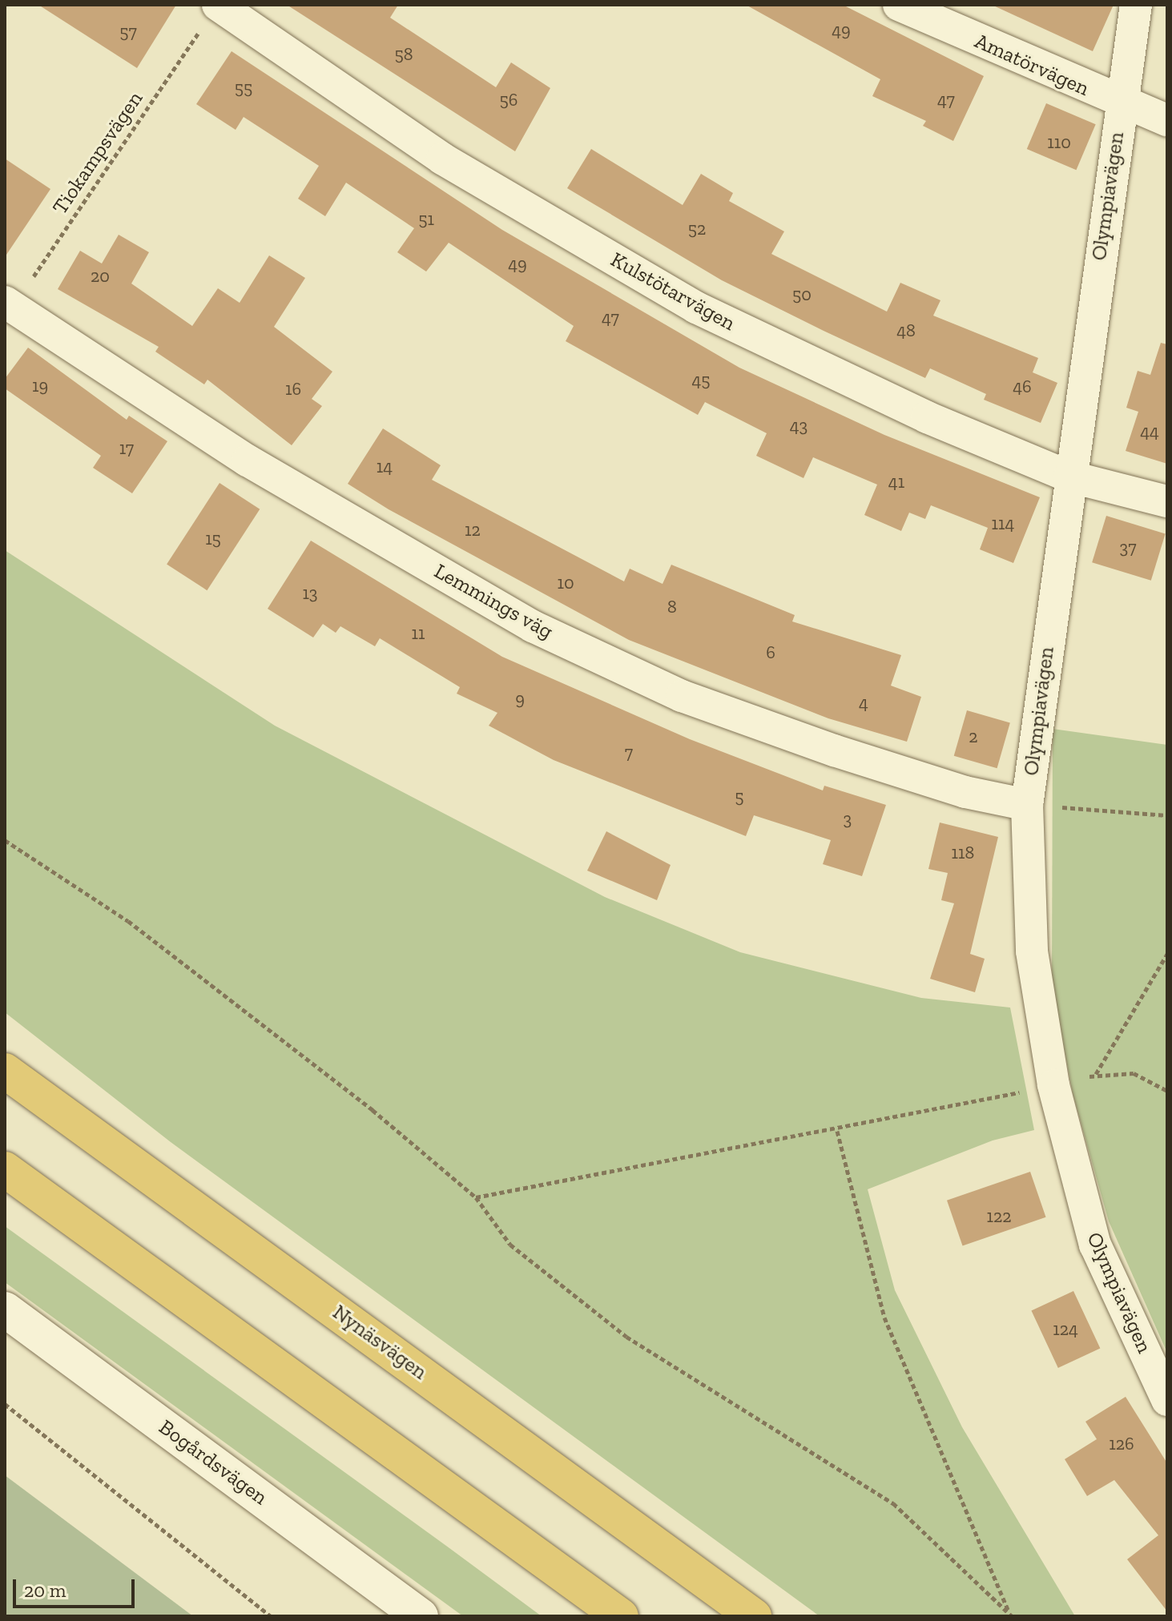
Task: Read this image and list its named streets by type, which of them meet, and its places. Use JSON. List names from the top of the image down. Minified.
{"streets":{"highway":["Nynäsvägen"],"street":["Amatörvägen","Olympiavägen","Kulstötarvägen","Lemmings väg","Bogårdsvägen"],"path":["Tiokampsvägen"]},"crossings":[["Amatörvägen","Olympiavägen"],["Tiokampsvägen","Kulstötarvägen"],["Tiokampsvägen","Lemmings väg"],["Olympiavägen","Kulstötarvägen"],["Olympiavägen","Lemmings väg"]],"house_numbers":["49","57","58","55","56","47","110","51","52","49","20","50","47","48","45","19","46","16","43","44","17","14","41","114","12","15","37","10","13","8","11","6","9","4","2","7","5","3","118","122","124","126"],"scale_bar":"20 m"}
